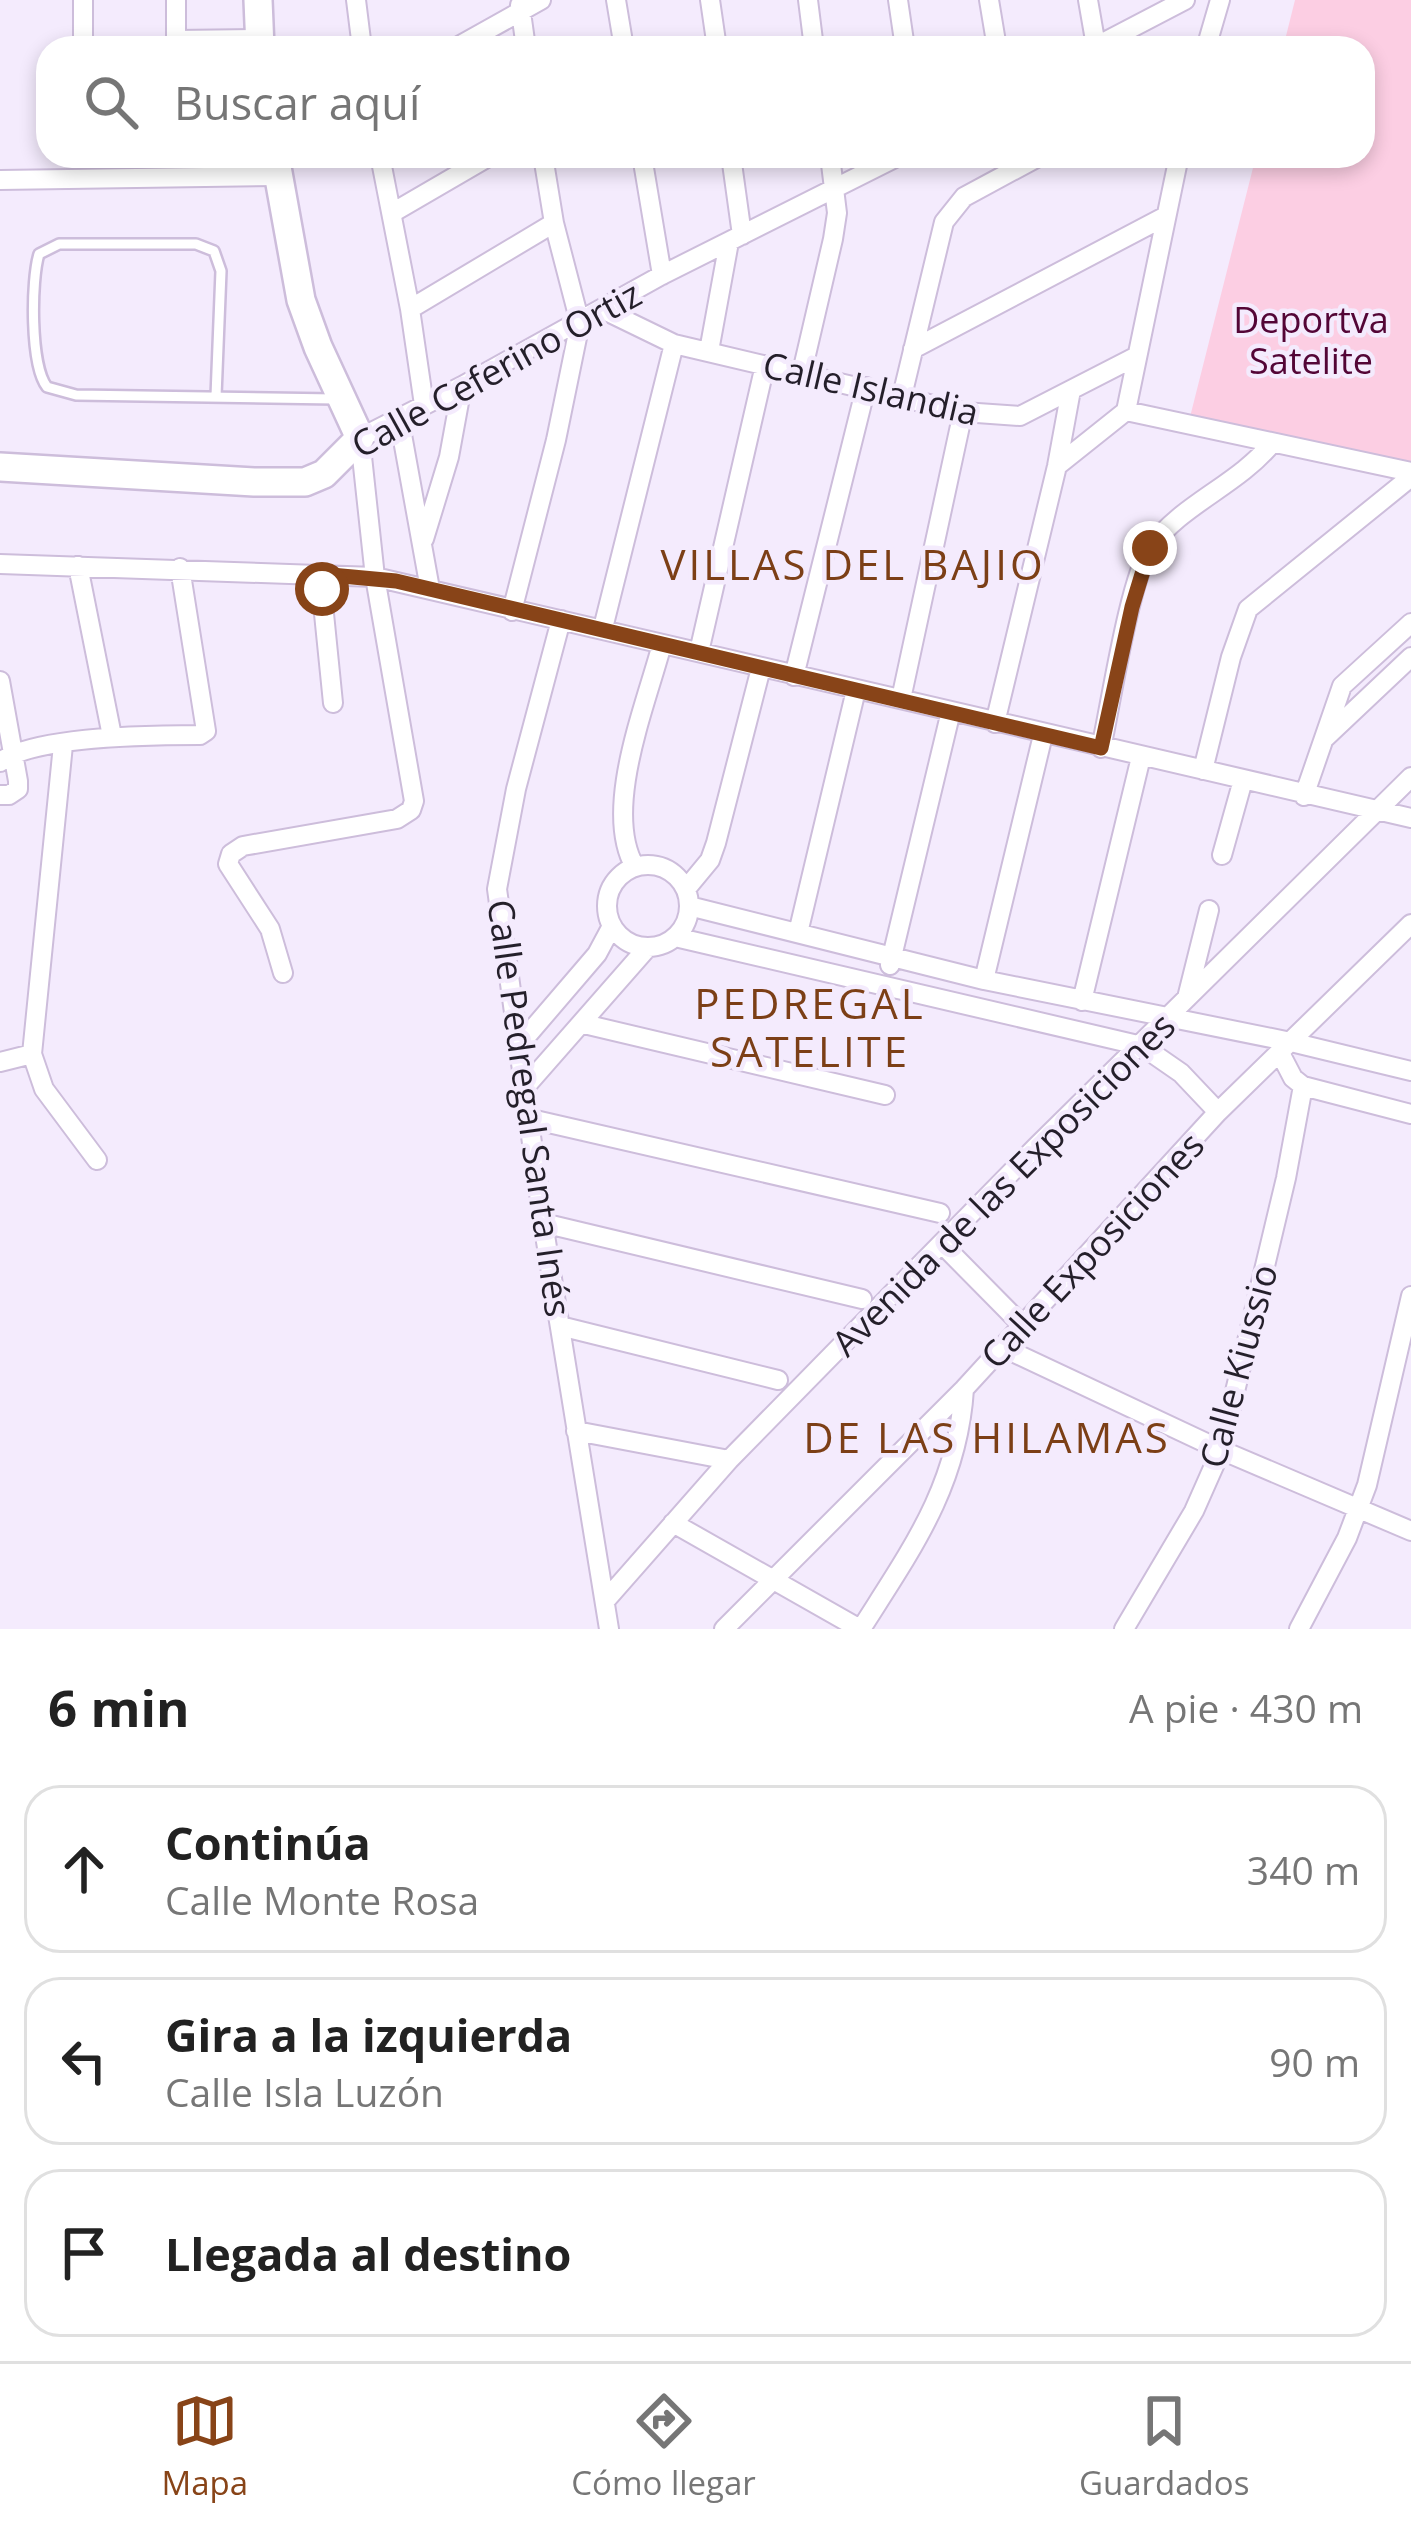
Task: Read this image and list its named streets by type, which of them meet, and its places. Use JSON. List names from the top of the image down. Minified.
{"streets":{"street":["Calle Ceferino Ortiz","Calle Islandia","Calle Pedregal Santa Inés","Avenida de las Exposiciones","Calle Exposiciones","Calle Kiussio"]},"crossings":[["Calle Ceferino Ortiz","Calle Islandia"],["Calle Pedregal Santa Inés","Avenida de las Exposiciones"]],"districts":["VILLAS DEL BAJIO","PEDREGAL SATELITE","DE LAS HILAMAS"],"parks":["Deportva Satelite"],"page":{"search":"Buscar aquí","heading":["6 min","A pie · 430 m"],"list":[["Continúa","Calle Monte Rosa","340 m"],["Gira a la izquierda","Calle Isla Luzón","90 m"],"Llegada al destino"],"nav":["Mapa","Cómo llegar","Guardados"]}}
